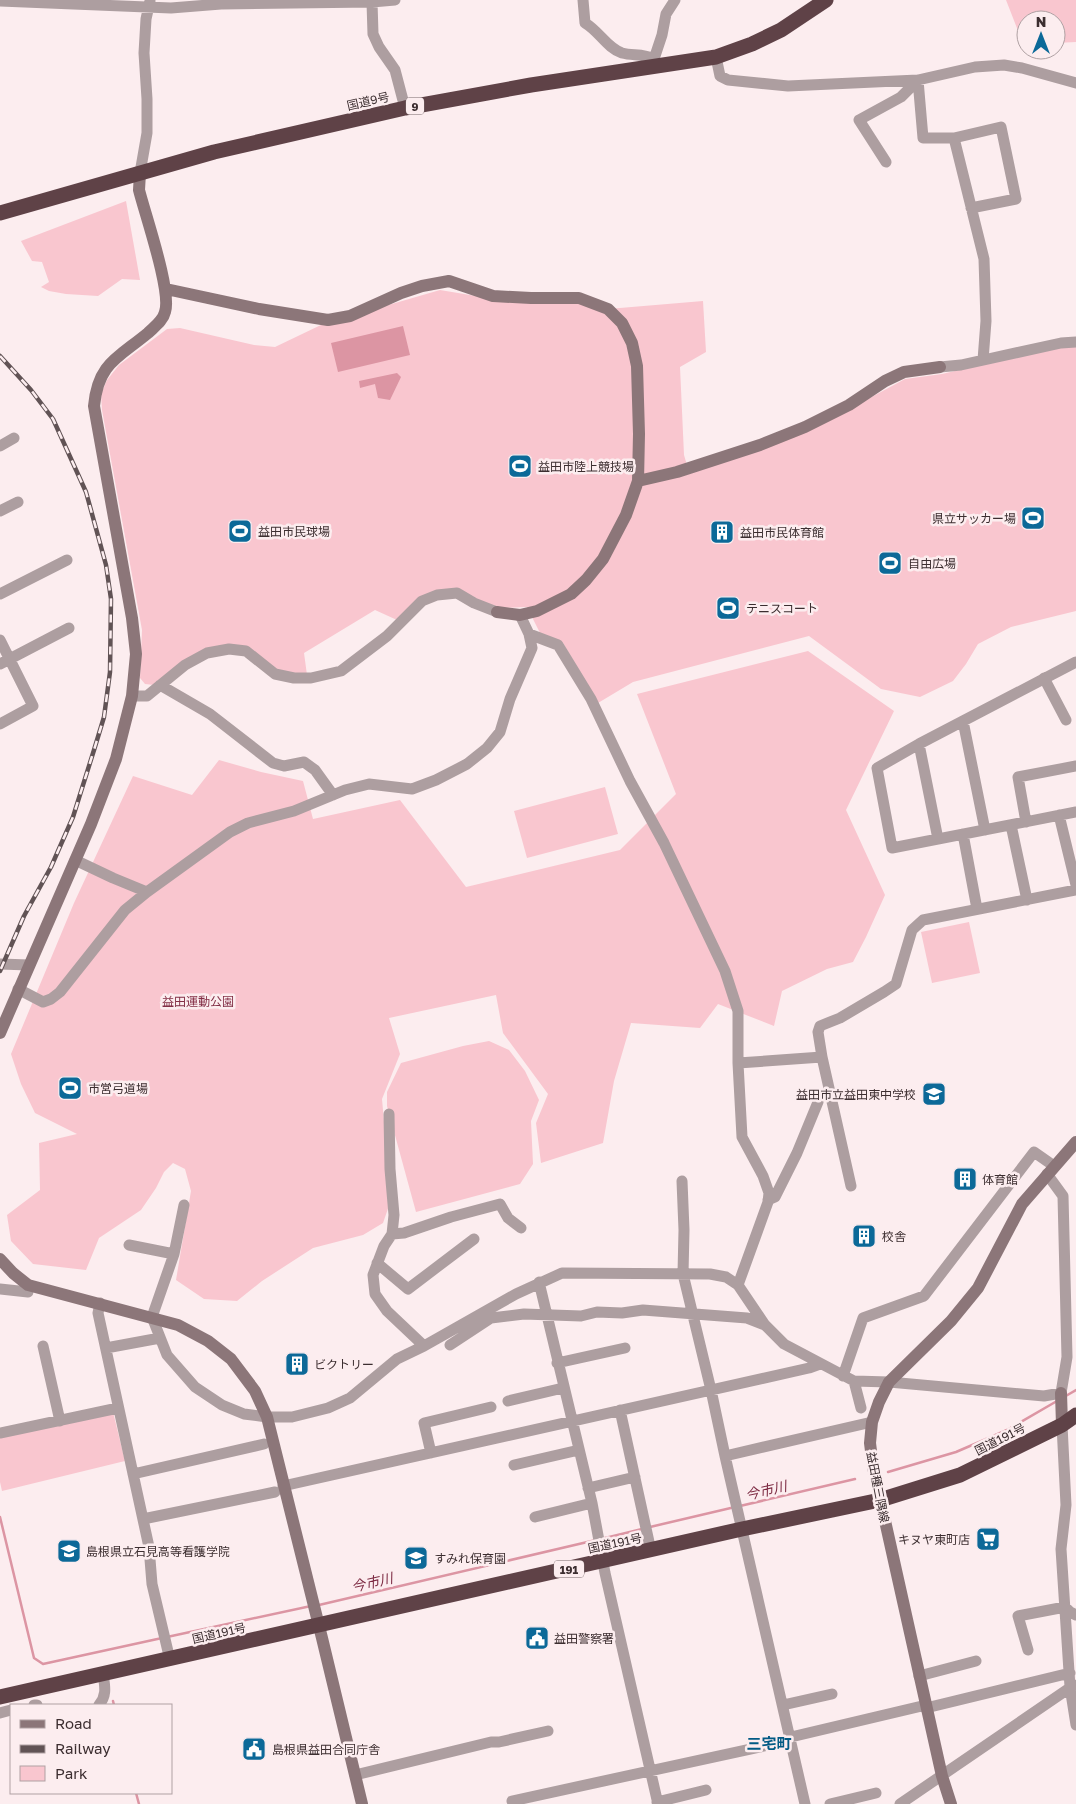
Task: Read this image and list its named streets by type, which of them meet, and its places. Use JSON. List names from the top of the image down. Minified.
{"streets":{"highway":["国道9号","9","国道191号","191"],"street":["益田種三隅線"]},"crossings":[["国道191号","益田種三隅線"]],"districts":["三宅町"],"water":["今市川"],"parks":["益田運動公園"],"places":{"sports":["益田市陸上競技場","県立サッカー場","益田市民球場","自由広場","テニスコート","市営弓道場"],"building":["益田市民体育館","体育館","校舎","ビクトリー"],"school or university":["益田市立益田東中学校","島根県立石見高等看護学院","すみれ保育園"],"supermarket":["キヌヤ東町店"],"public building":["益田警察署","島根県益田合同庁舎"]},"legend":["Road","Railway","Park"],"north":"top"}
